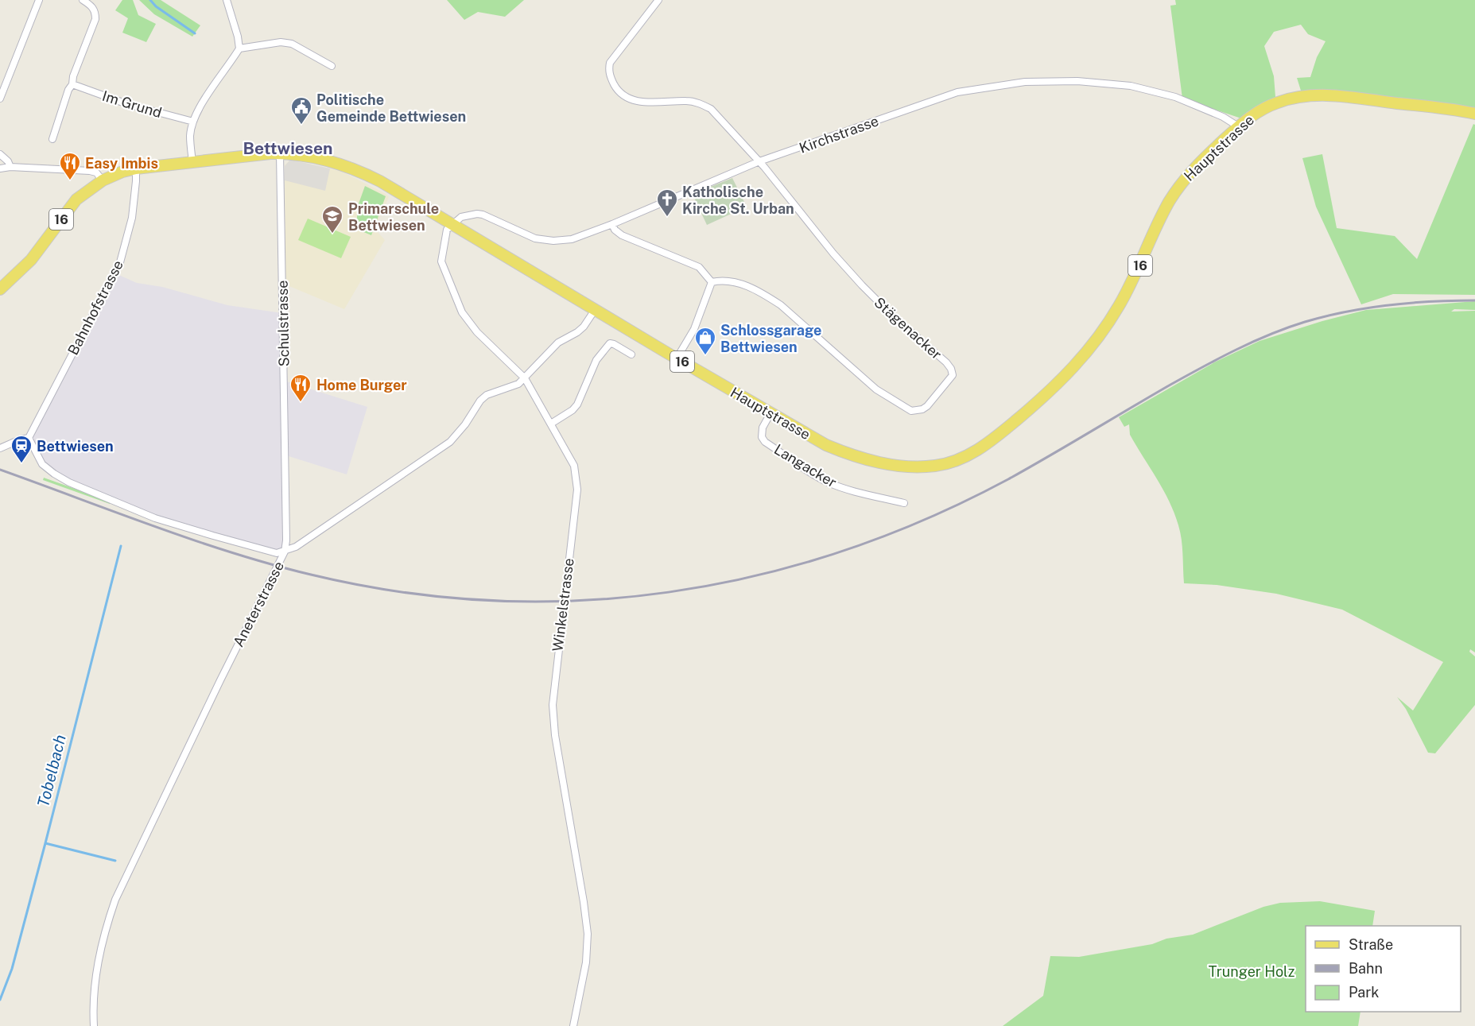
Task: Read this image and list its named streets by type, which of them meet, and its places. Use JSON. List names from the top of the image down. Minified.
{"streets":{"main road":["Hauptstrasse","16"],"street":["Im Grund","Kirchstrasse","Bahnhofstrasse","Schulstrasse","Stägenacker","Langacker","Aneterstrasse","Winkelstrasse"]},"crossings":[["Kirchstrasse","Hauptstrasse"],["Kirchstrasse","Stägenacker"],["Kirchstrasse","Winkelstrasse"],["Hauptstrasse","Bahnhofstrasse"],["Hauptstrasse","Schulstrasse"],["Hauptstrasse","Langacker"],["Hauptstrasse","Aneterstrasse"],["Hauptstrasse","Winkelstrasse"],["Schulstrasse","Aneterstrasse"],["Aneterstrasse","Winkelstrasse"]],"districts":["Bettwiesen"],"water":["Tobelbach"],"parks":["Trunger Holz"],"places":{"public building":["Politische Gemeinde Bettwiesen"],"restaurant":["Easy Imbis","Home Burger"],"church":["Katholische Kirche St. Urban"],"school or university":["Primarschule Bettwiesen"],"shop":["Schlossgarage Bettwiesen"],"station":["Bettwiesen"]},"legend":["Straße","Bahn","Park"]}
